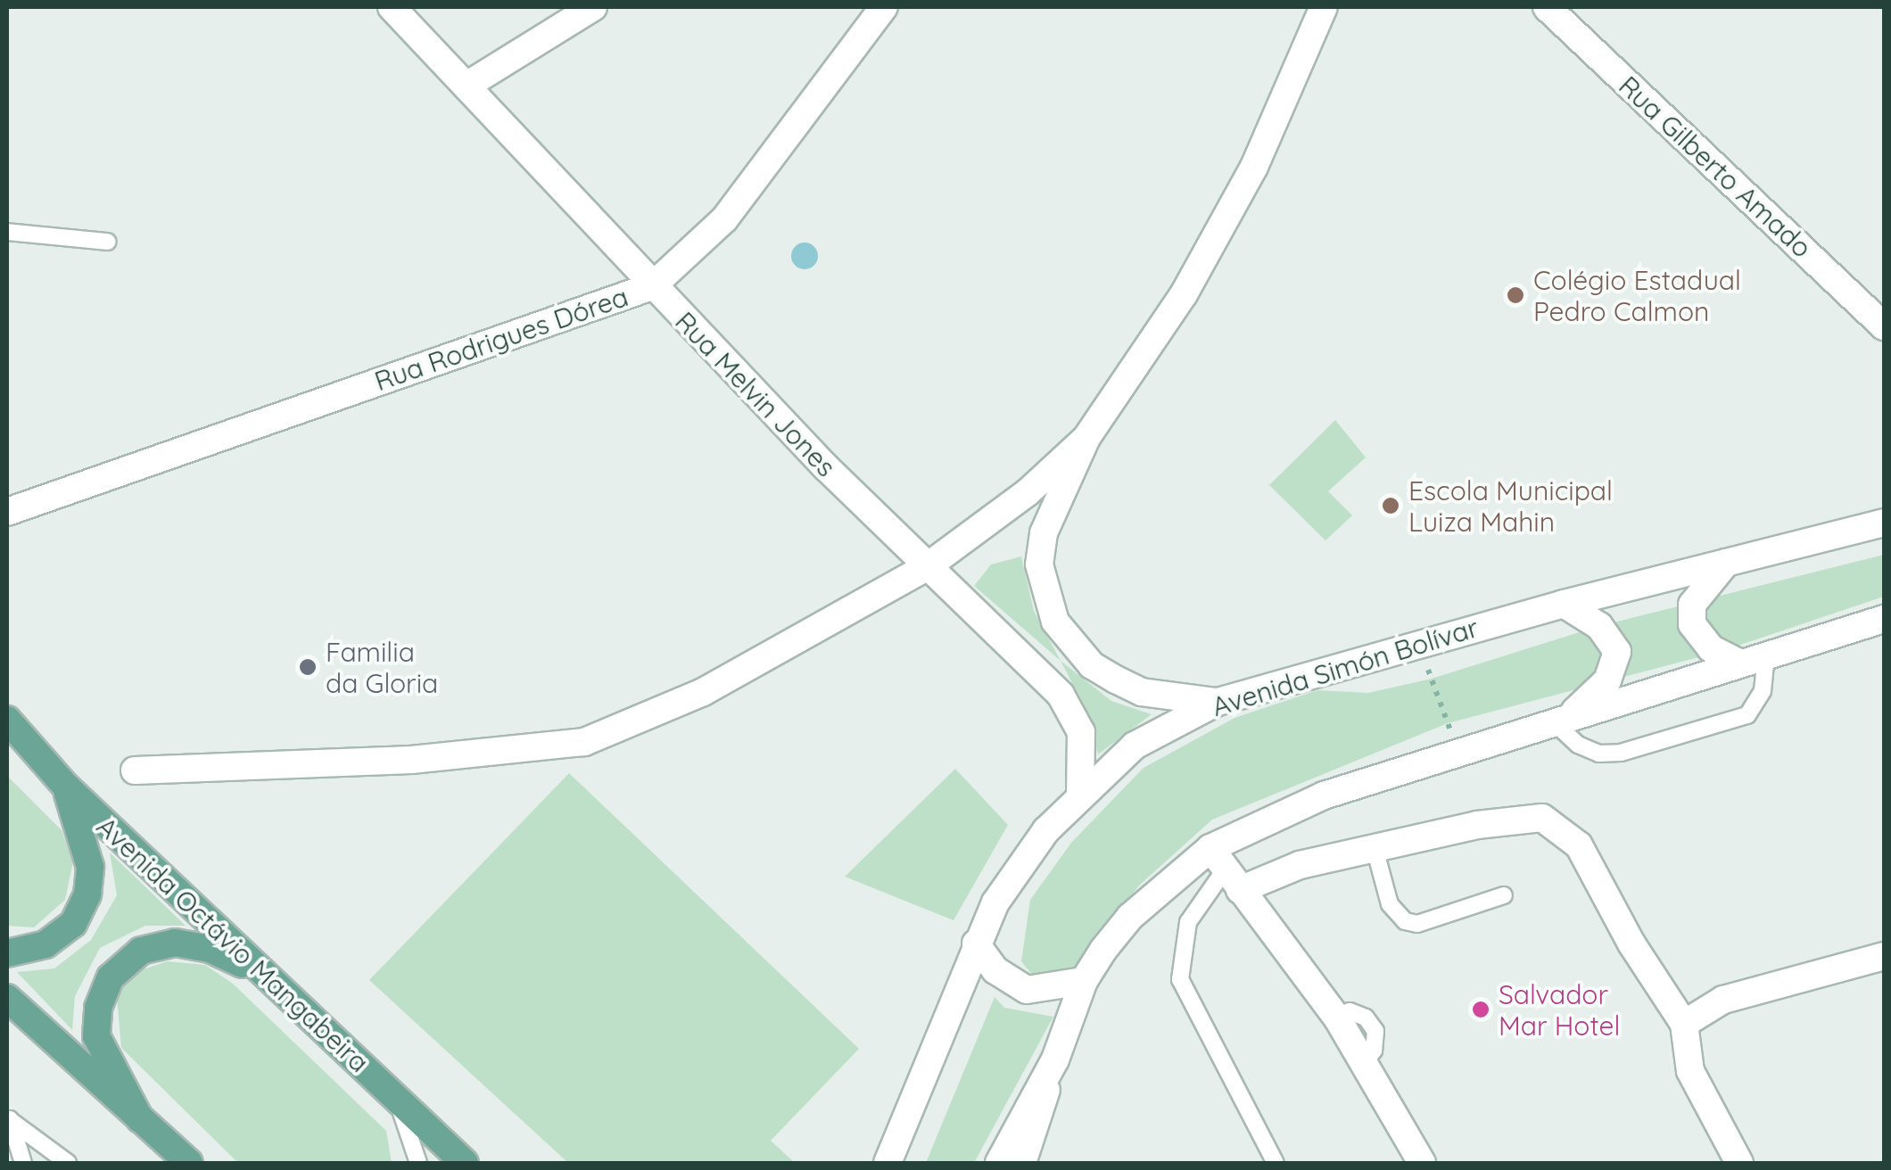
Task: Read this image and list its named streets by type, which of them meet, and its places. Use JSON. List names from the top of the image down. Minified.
{"streets":{"main road":["Avenida Octávio Mangabeira"],"street":["Rua Gilberto Amado","Rua Rodrigues Dórea","Rua Melvin Jones","Avenida Simón Bolívar"]},"crossings":[["Rua Rodrigues Dórea","Rua Melvin Jones"],["Rua Melvin Jones","Avenida Simón Bolívar"]],"places":["Colégio Estadual Pedro Calmon","Escola Municipal Luiza Mahin","Familia da Gloria","Salvador Mar Hotel"]}
